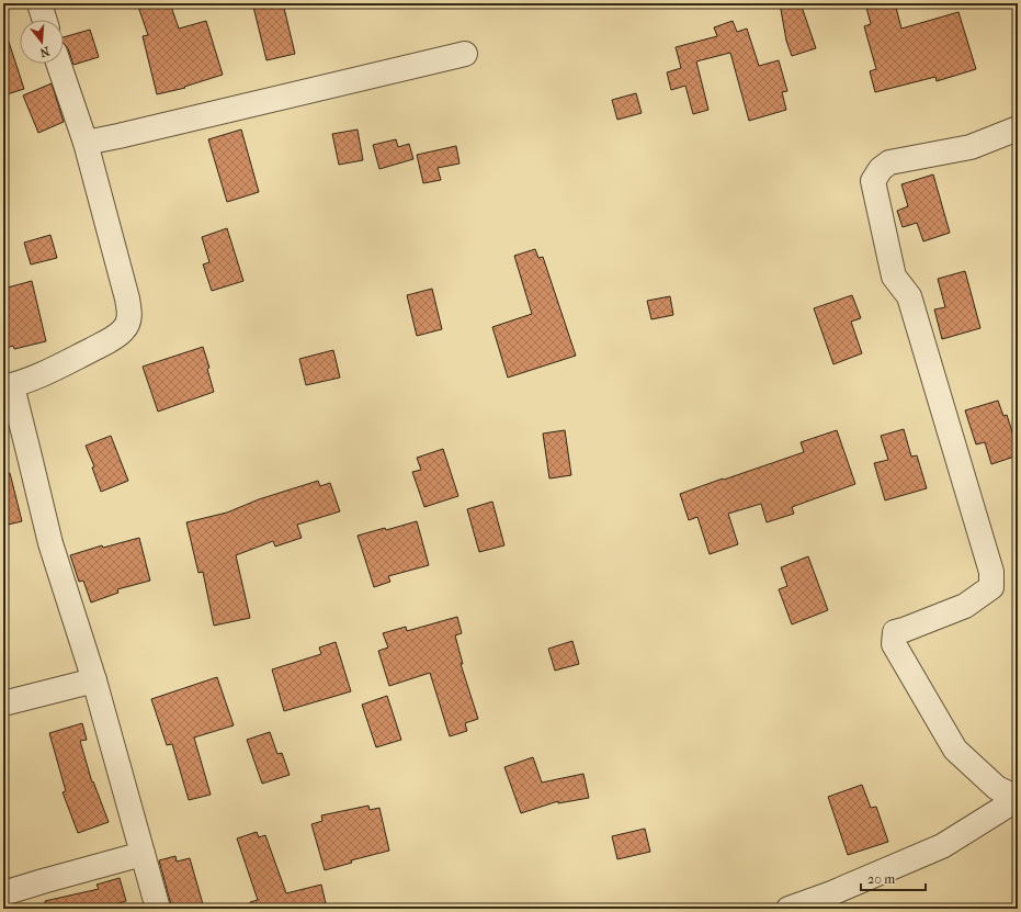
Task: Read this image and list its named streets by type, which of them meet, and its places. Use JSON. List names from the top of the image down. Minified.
{"scale_bar":"20 m","north":"bottom"}
